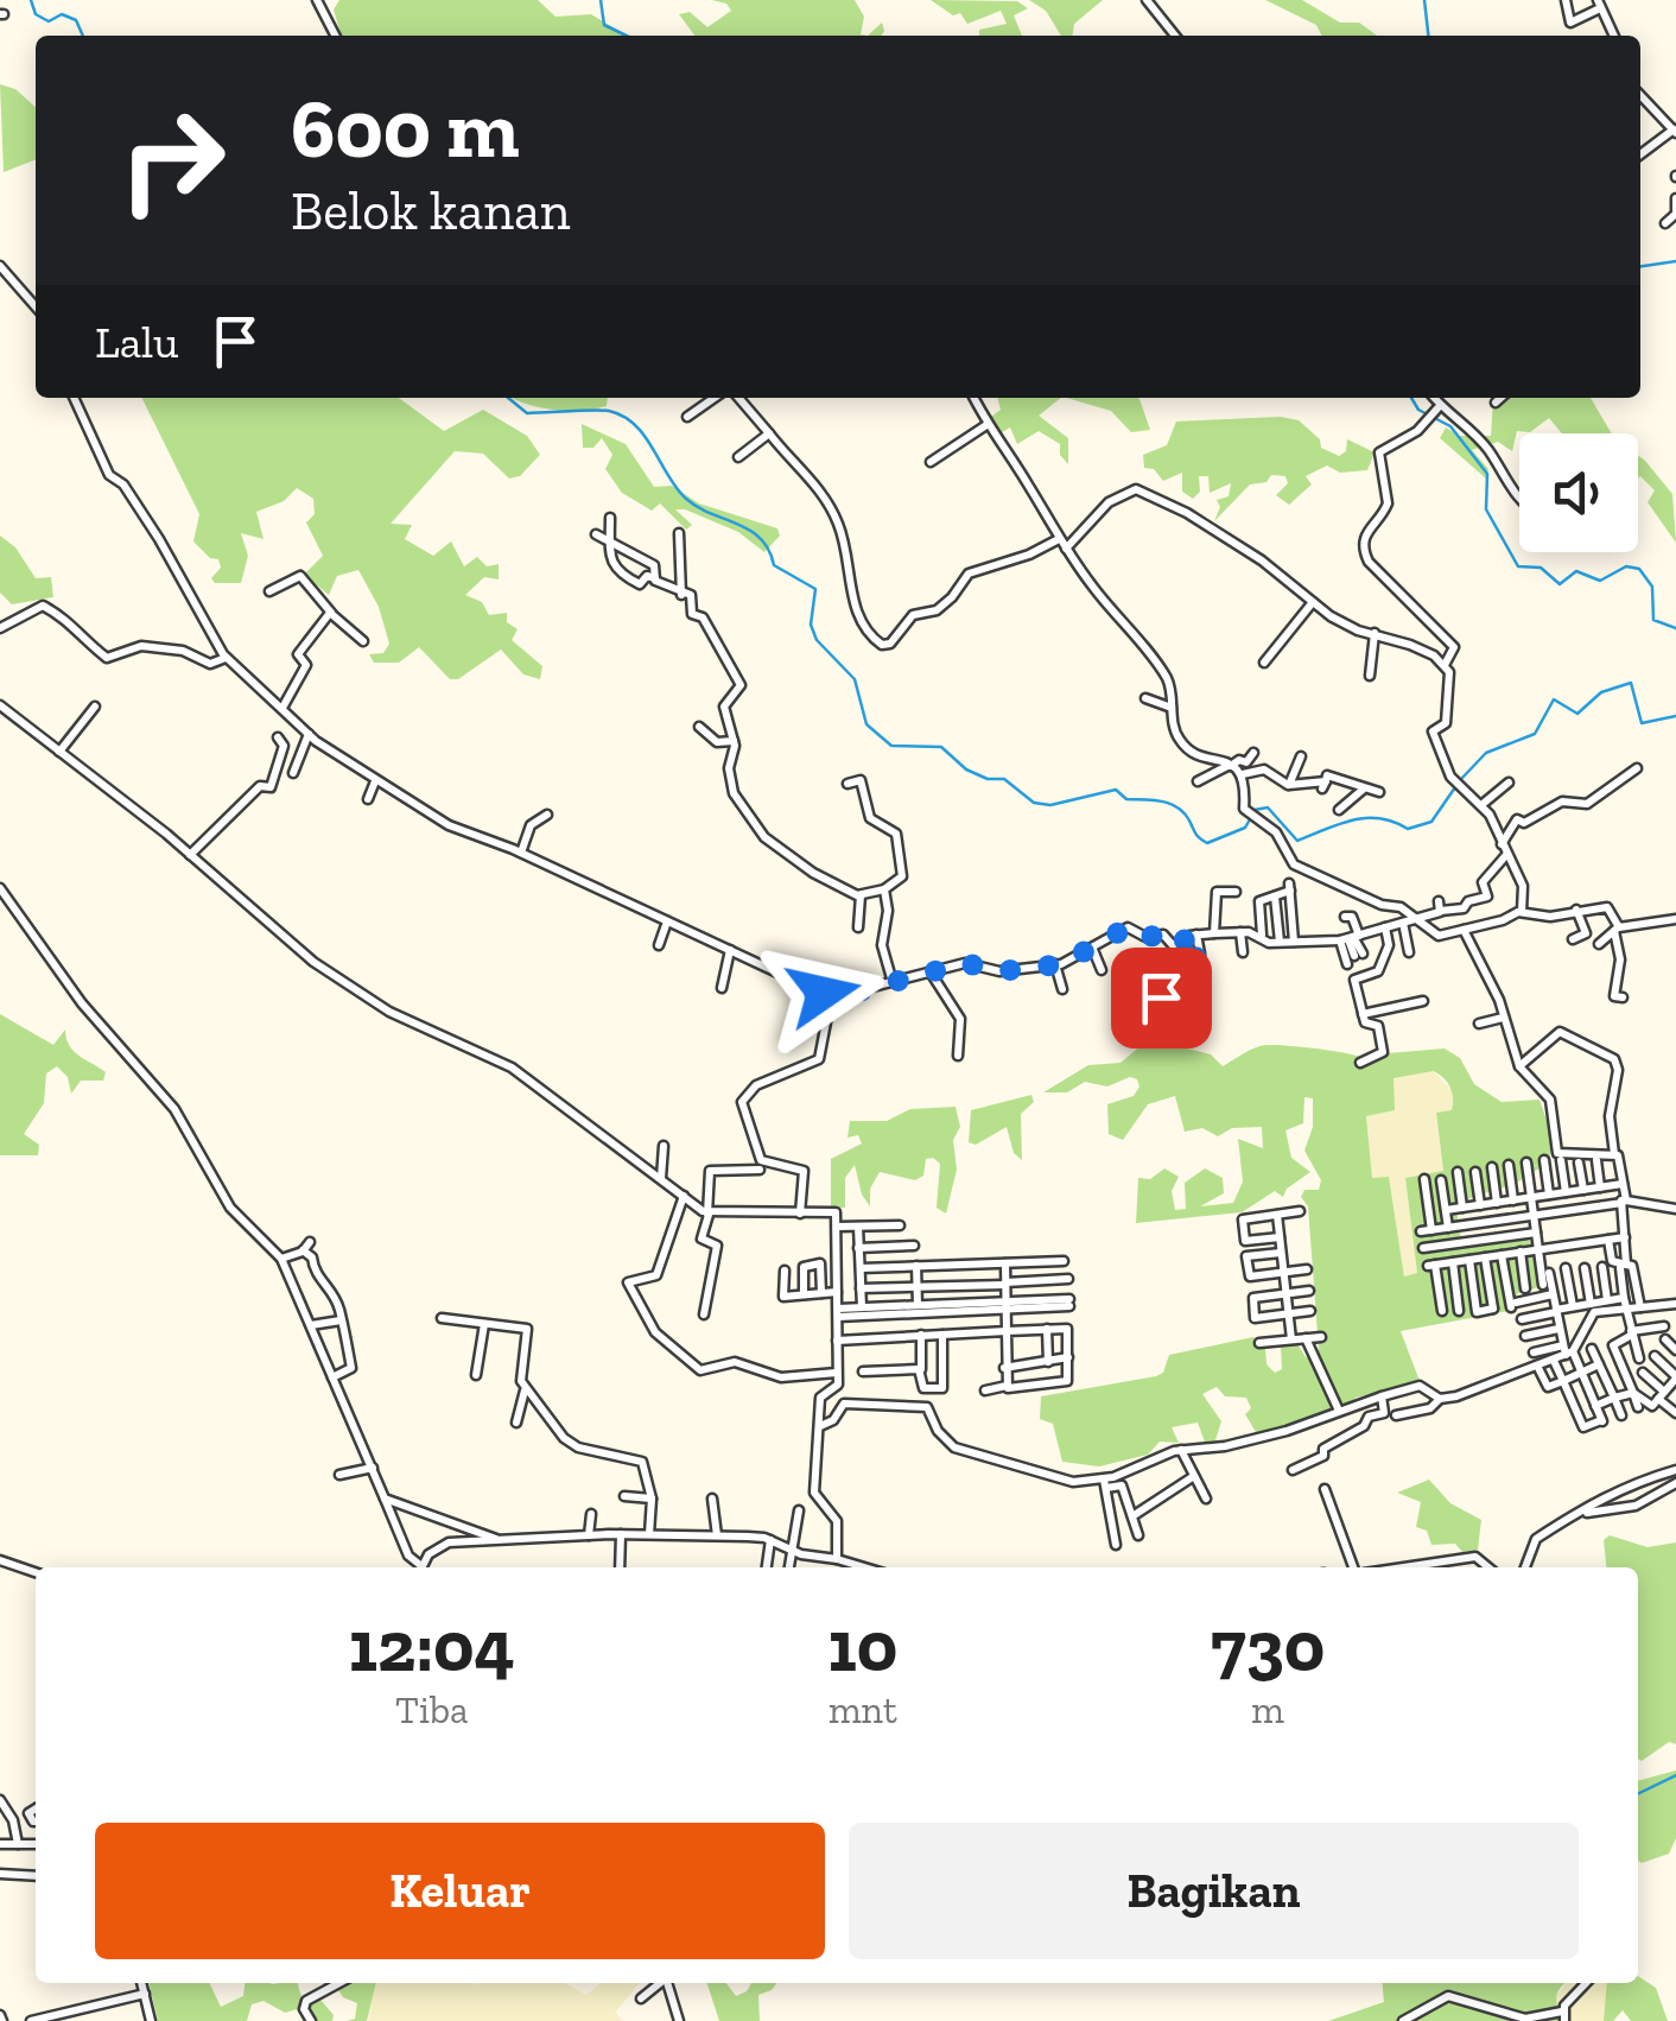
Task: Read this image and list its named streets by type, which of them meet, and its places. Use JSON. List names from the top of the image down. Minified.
{"page":{"turn":["600 m","Belok kanan"],"then":"Lalu","eta":["12:04","Tiba","10","mnt","730","m"],"buttons":["Keluar","Bagikan"]}}
